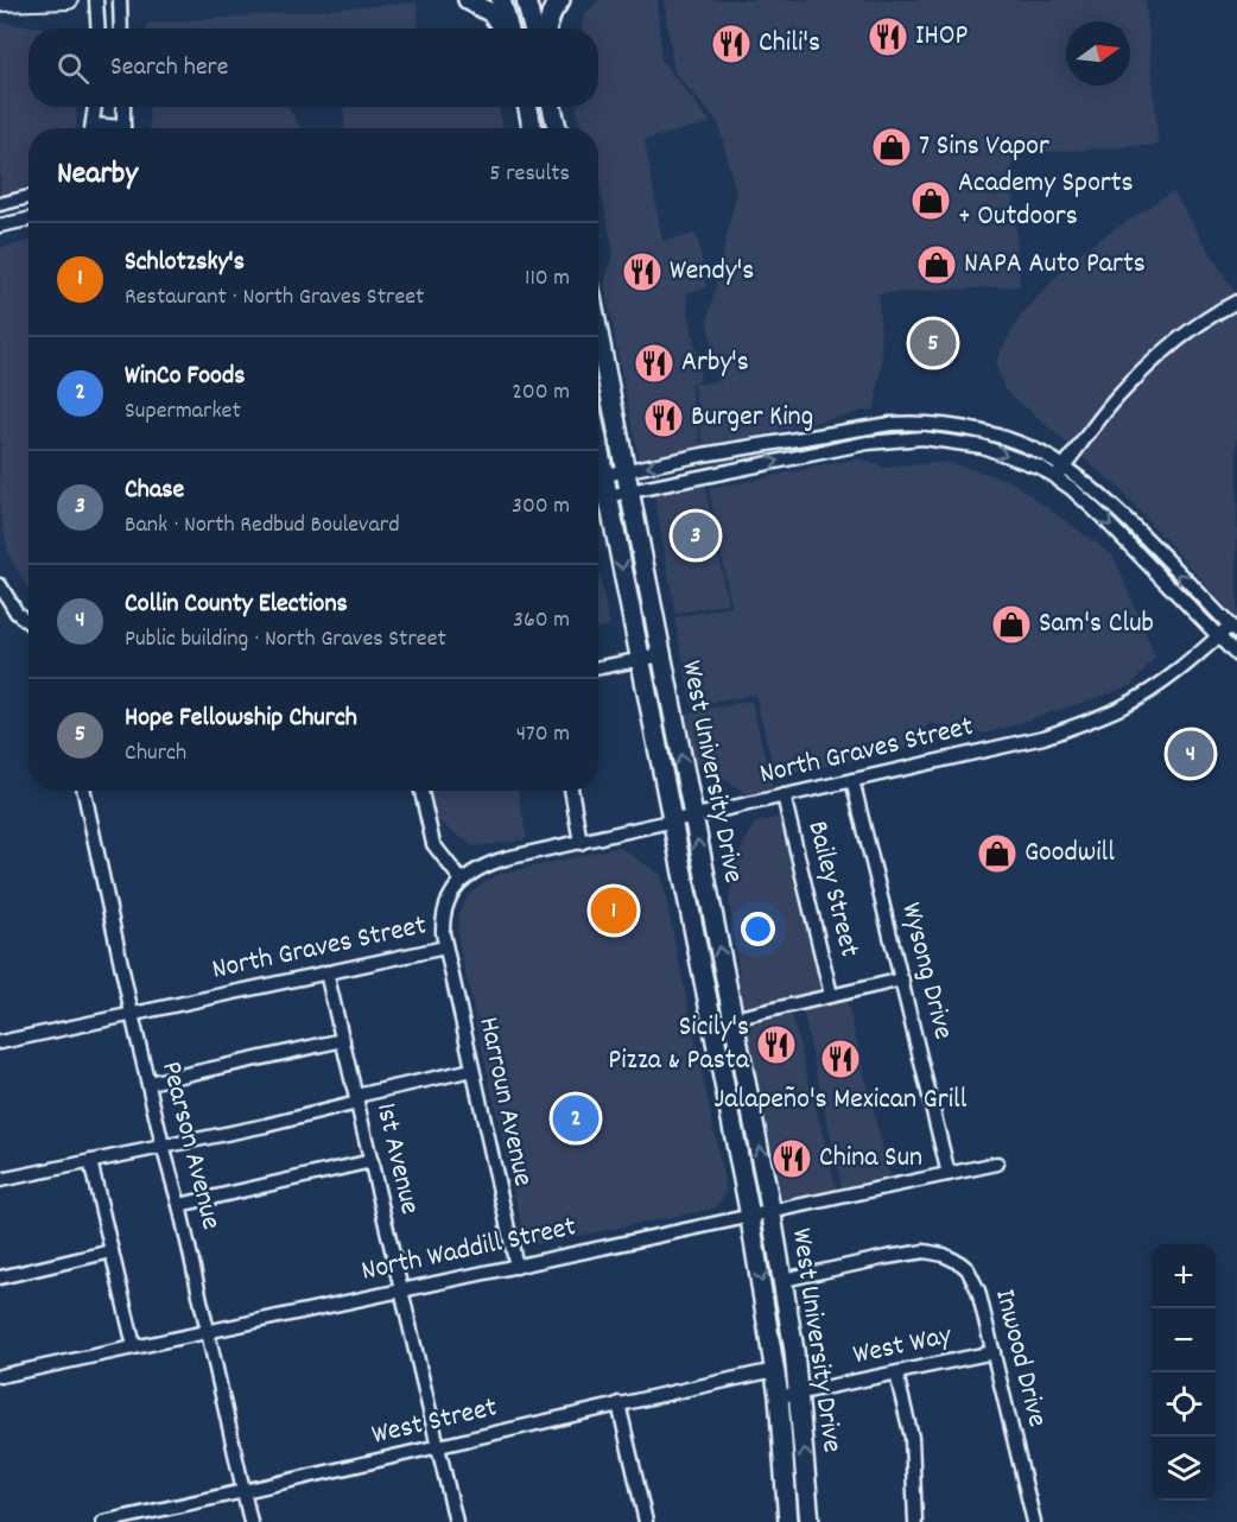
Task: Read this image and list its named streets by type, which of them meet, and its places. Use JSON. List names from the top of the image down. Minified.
{"streets":{"highway":["West University Drive"],"street":["North Graves Street","Bailey Street","Wysong Drive","Harroun Avenue","Pearson Avenue","1st Avenue","North Waddill Street","West Way","Inwood Drive","West Street"]},"crossings":[["North Graves Street","West University Drive"],["North Graves Street","Bailey Street"],["North Graves Street","Wysong Drive"],["North Graves Street","Harroun Avenue"],["North Graves Street","Pearson Avenue"],["North Graves Street","1st Avenue"],["West University Drive","North Waddill Street"],["West University Drive","West Way"],["West University Drive","Inwood Drive"],["West University Drive","West Street"],["Wysong Drive","North Waddill Street"],["Harroun Avenue","North Waddill Street"],["Pearson Avenue","North Waddill Street"],["Pearson Avenue","West Street"],["1st Avenue","North Waddill Street"],["1st Avenue","West Street"],["West Way","Inwood Drive"]],"places":{"restaurant":["IHOP","Chili's","Wendy's","Arby's","Burger King","Sicily's Pizza & Pasta","Jalapeño's Mexican Grill","China Sun"],"shop":["7 Sins Vapor","Academy Sports + Outdoors","NAPA Auto Parts","Sam's Club","Goodwill"]},"north":"right","page":{"search":"Search here","heading":["Nearby","5 results"],"list":[{"mark":"1","name":"Schlotzsky's","note":"Restaurant · North Graves Street","value":"110 m"},{"mark":"2","name":"WinCo Foods","note":"Supermarket","value":"200 m"},{"mark":"3","name":"Chase","note":"Bank · North Redbud Boulevard","value":"300 m"},{"mark":"4","name":"Collin County Elections","note":"Public building · North Graves Street","value":"360 m"},{"mark":"5","name":"Hope Fellowship Church","note":"Church","value":"470 m"}],"pins":["5","3","4","1","2"],"map_buttons":["+","−"]}}
